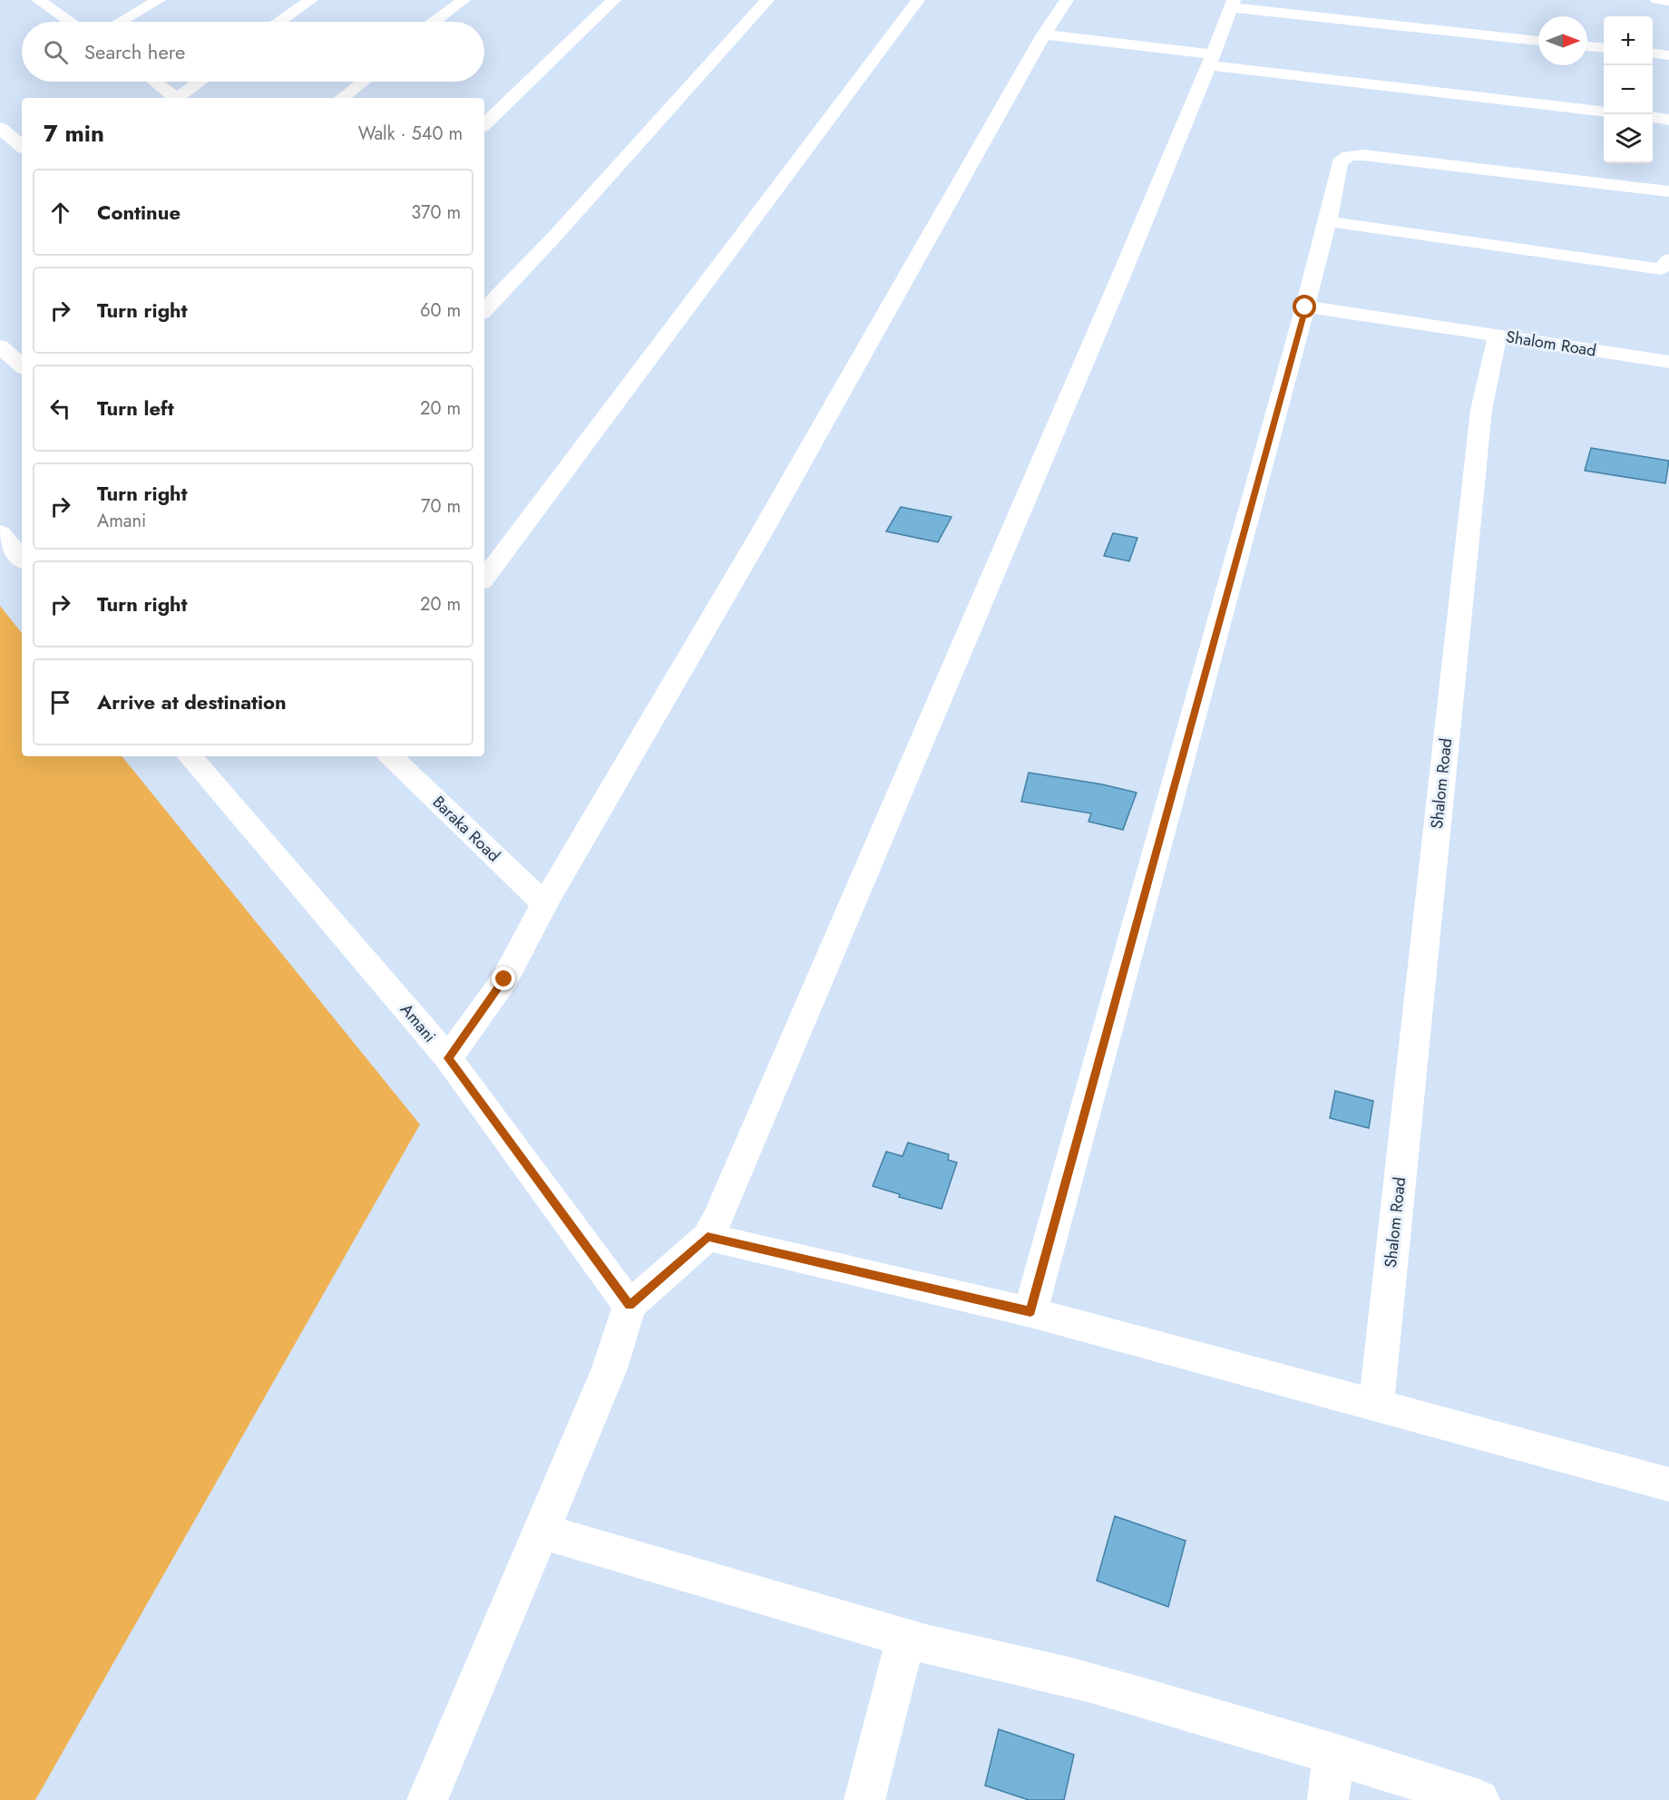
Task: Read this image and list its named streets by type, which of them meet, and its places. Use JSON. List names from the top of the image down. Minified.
{"streets":{"street":["Shalom Road","Baraka Road","Amani"]},"north":"right","page":{"map_buttons":["+","−"],"search":"Search here","heading":["7 min","Walk · 540 m"],"list":[["Continue","370 m"],["Turn right","60 m"],["Turn left","20 m"],["Turn right","Amani","70 m"],["Turn right","20 m"],"Arrive at destination"]}}
